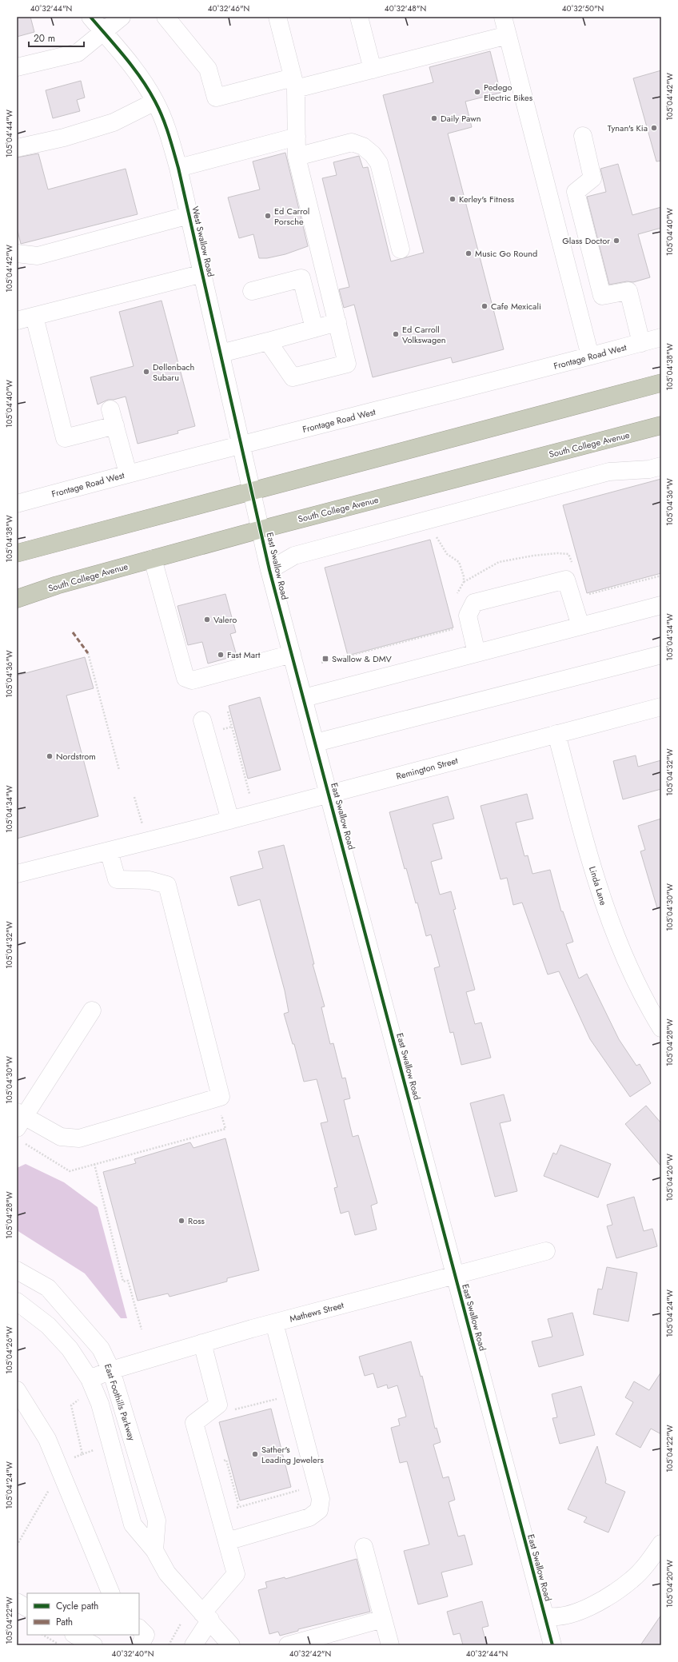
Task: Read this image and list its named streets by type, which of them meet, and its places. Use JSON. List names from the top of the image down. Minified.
{"streets":{"highway":["South College Avenue"],"street":["West Swallow Road","Frontage Road West","East Swallow Road","Remington Street","Linda Lane","Mathews Street","East Foothills Parkway"]},"crossings":[["West Swallow Road","Frontage Road West"],["West Swallow Road","East Swallow Road"],["South College Avenue","East Swallow Road"],["East Swallow Road","Remington Street"],["East Swallow Road","Mathews Street"],["Remington Street","Linda Lane"],["Mathews Street","East Foothills Parkway"]],"places":{"other":["Pedego Electric Bikes","Daily Pawn","Tynan's Kia","Kerley's Fitness","Ed Carrol Porsche","Glass Doctor","Music Go Round","Cafe Mexicali","Ed Carroll Volkswagen","Dellenbach Subaru","Valero","Fast Mart","Nordstrom","Ross","Sather's Leading Jewelers"],"transit":["Swallow & DMV"]},"legend":["Cycle path","Path"],"scale_bar":"20 m","coordinates":["40°32'44\"N","40°32'46\"N","40°32'48\"N","40°32'50\"N","105°04'42\"W","105°04'44\"W","105°04'40\"W","105°04'38\"W","105°04'36\"W","105°04'34\"W","105°04'32\"W","105°04'30\"W","105°04'28\"W","105°04'26\"W","105°04'24\"W","105°04'22\"W","105°04'20\"W","40°32'40\"N","40°32'42\"N"]}
